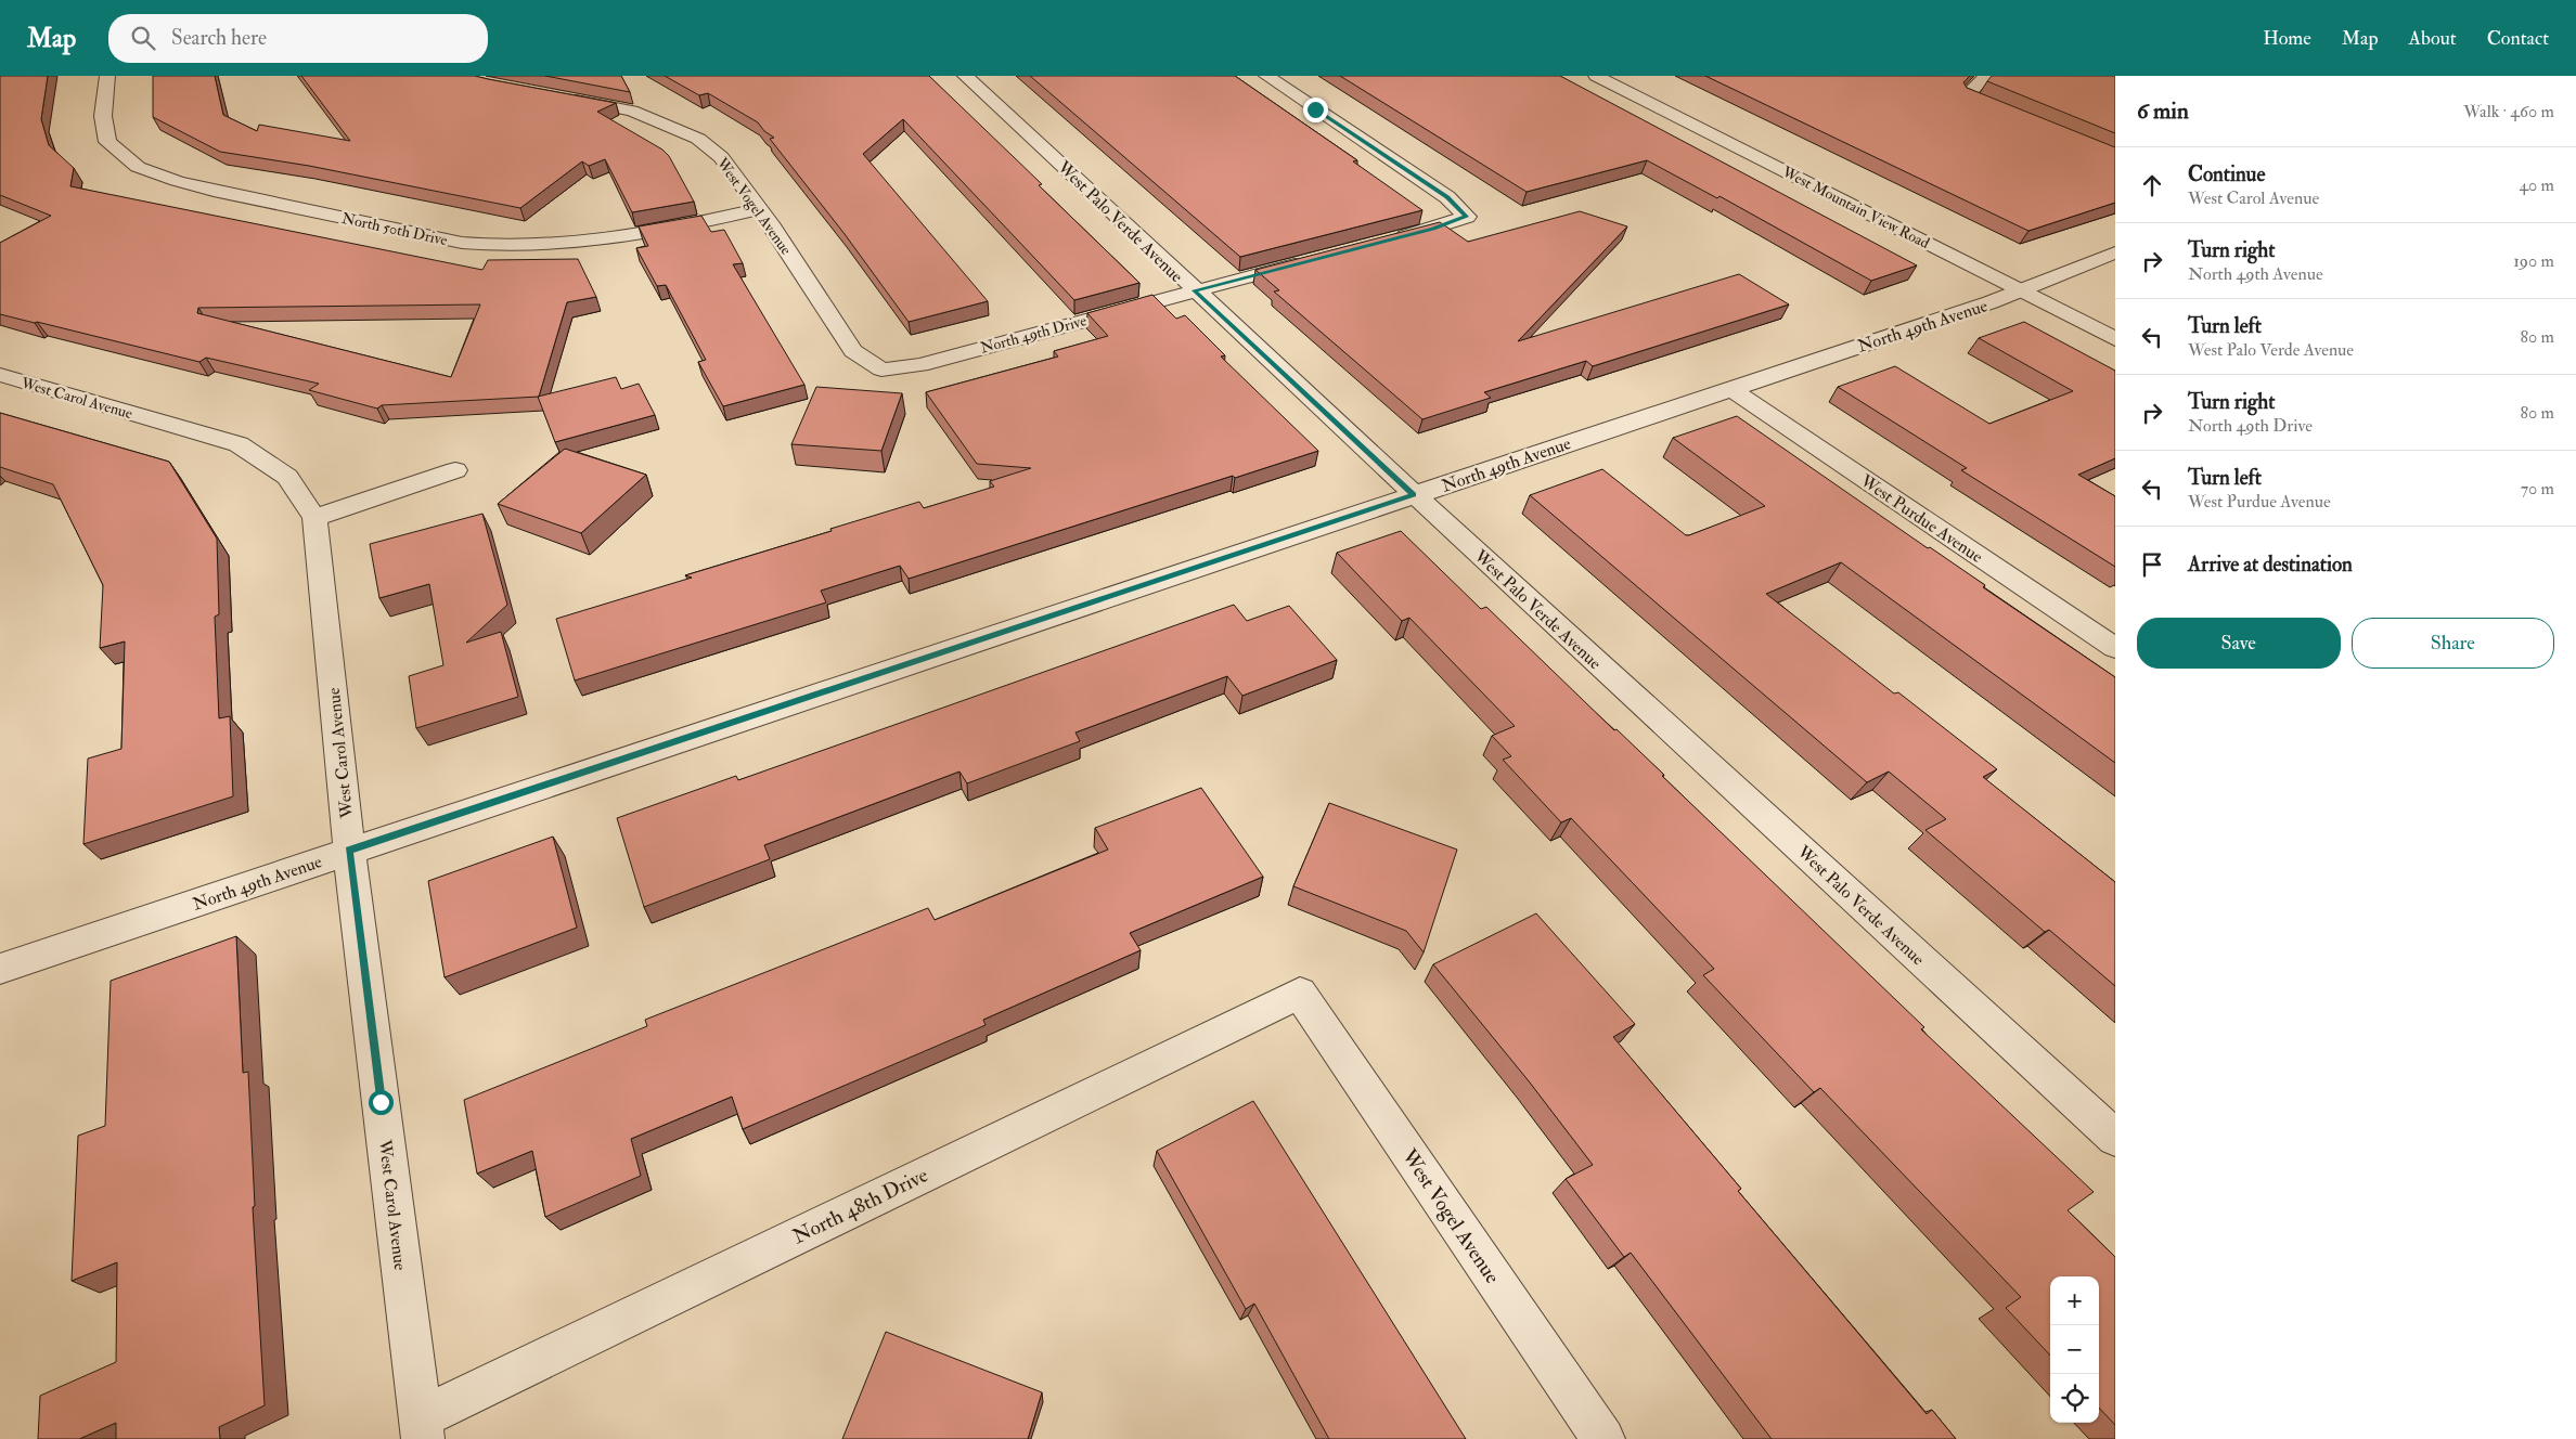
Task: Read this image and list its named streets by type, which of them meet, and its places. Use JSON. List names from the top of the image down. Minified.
{"streets":{"street":["West Vogel Avenue","West Mountain View Road","West Palo Verde Avenue","North 50th Drive","North 49th Avenue","North 49th Drive","West Carol Avenue","West Purdue Avenue","North 48th Drive"]},"crossings":[["West Vogel Avenue","North 50th Drive"],["West Vogel Avenue","North 49th Drive"],["West Vogel Avenue","North 48th Drive"],["West Mountain View Road","North 49th Avenue"],["West Palo Verde Avenue","North 49th Avenue"],["West Palo Verde Avenue","North 49th Drive"],["North 49th Avenue","West Carol Avenue"],["North 49th Avenue","West Purdue Avenue"],["West Carol Avenue","North 48th Drive"]],"page":{"header":"Map","search":"Search here","nav":["Home","Map","About","Contact"],"heading":["6 min","Walk · 460 m"],"list":[["Continue","West Carol Avenue","40 m"],["Turn right","North 49th Avenue","190 m"],["Turn left","West Palo Verde Avenue","80 m"],["Turn right","North 49th Drive","80 m"],["Turn left","West Purdue Avenue","70 m"],"Arrive at destination"],"buttons":["Save","Share"],"map_buttons":["+","−"]}}
